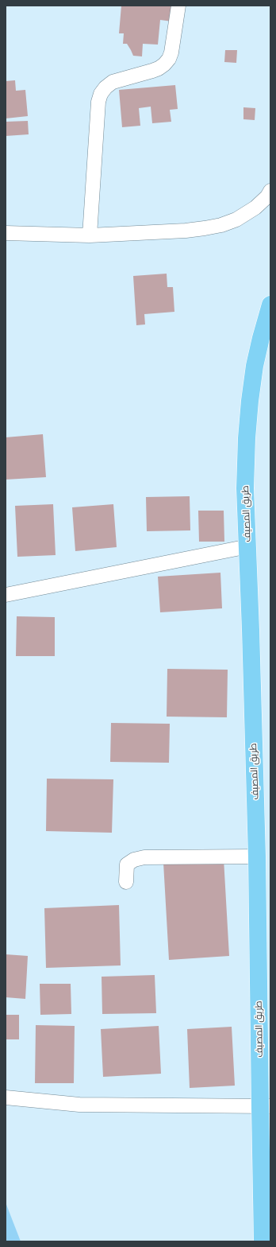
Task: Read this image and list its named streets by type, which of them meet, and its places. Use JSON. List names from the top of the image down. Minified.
{"streets":{"main road":["طريق المصيف"]}}
